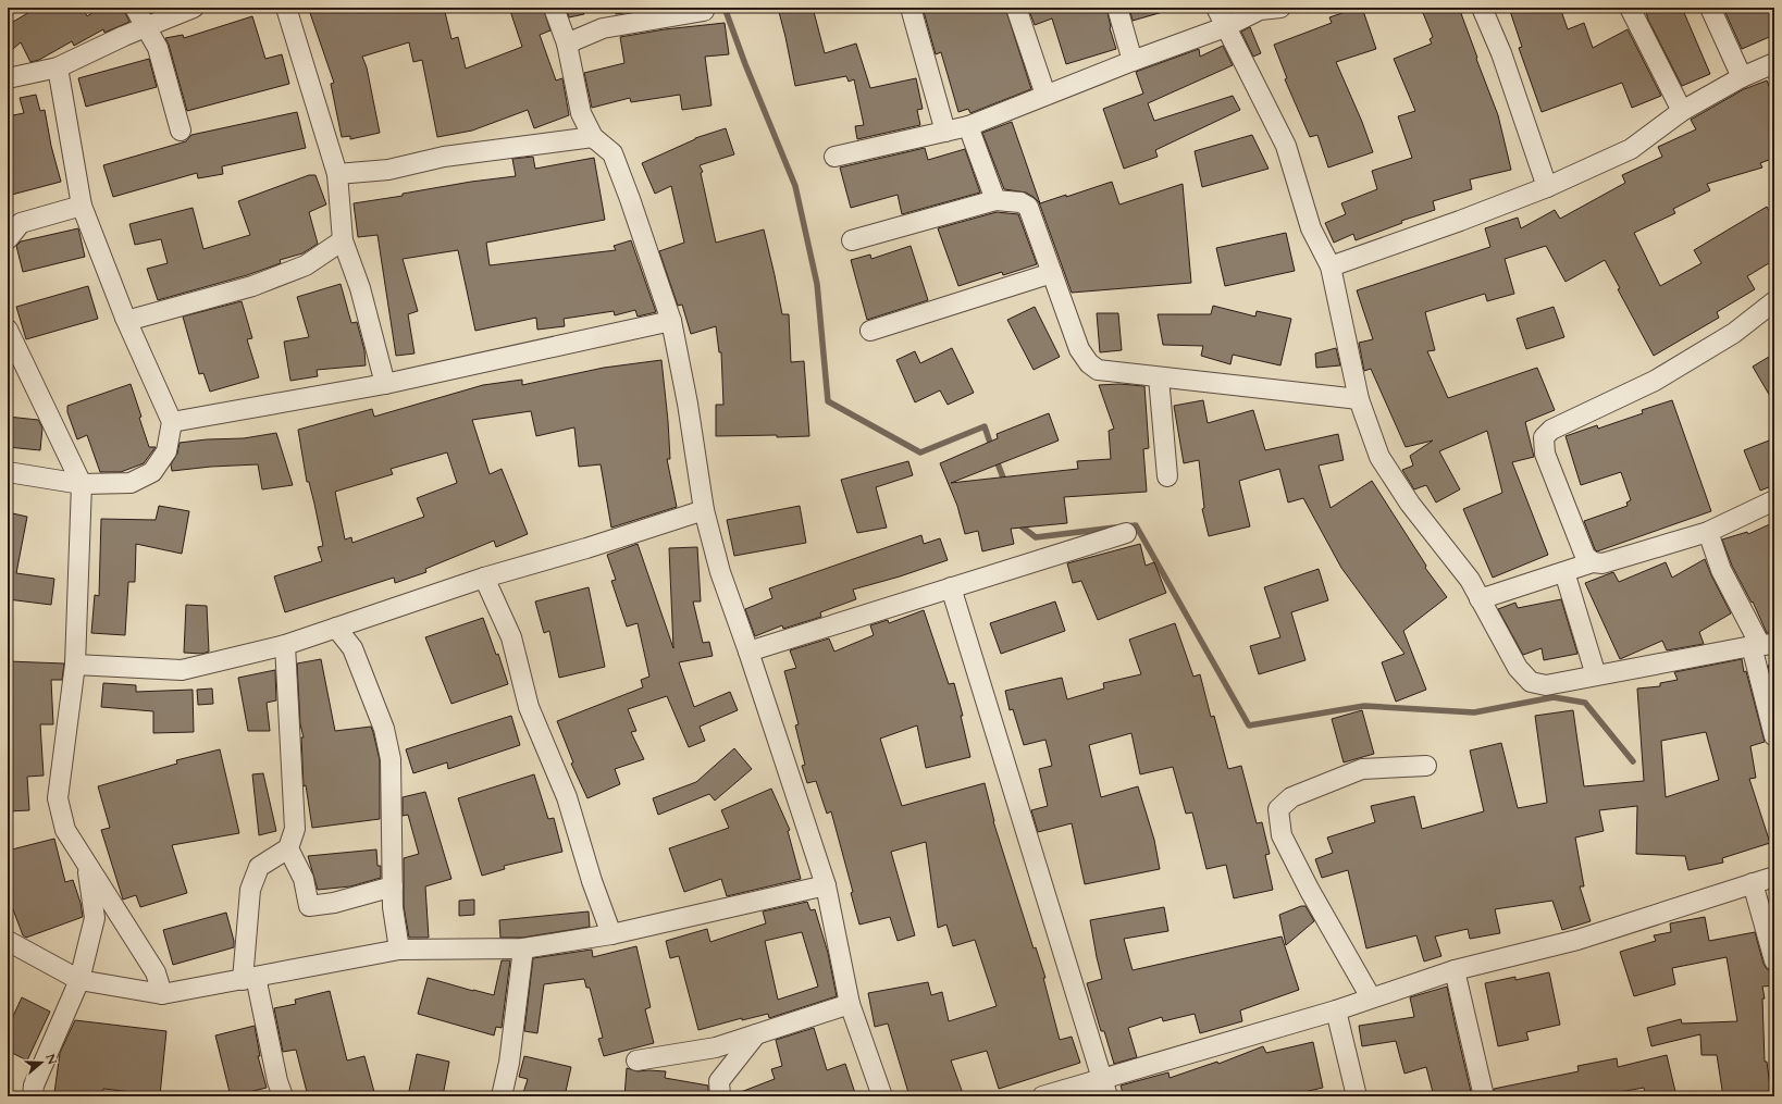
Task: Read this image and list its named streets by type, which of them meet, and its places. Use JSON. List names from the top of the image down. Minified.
{"north":"right"}
